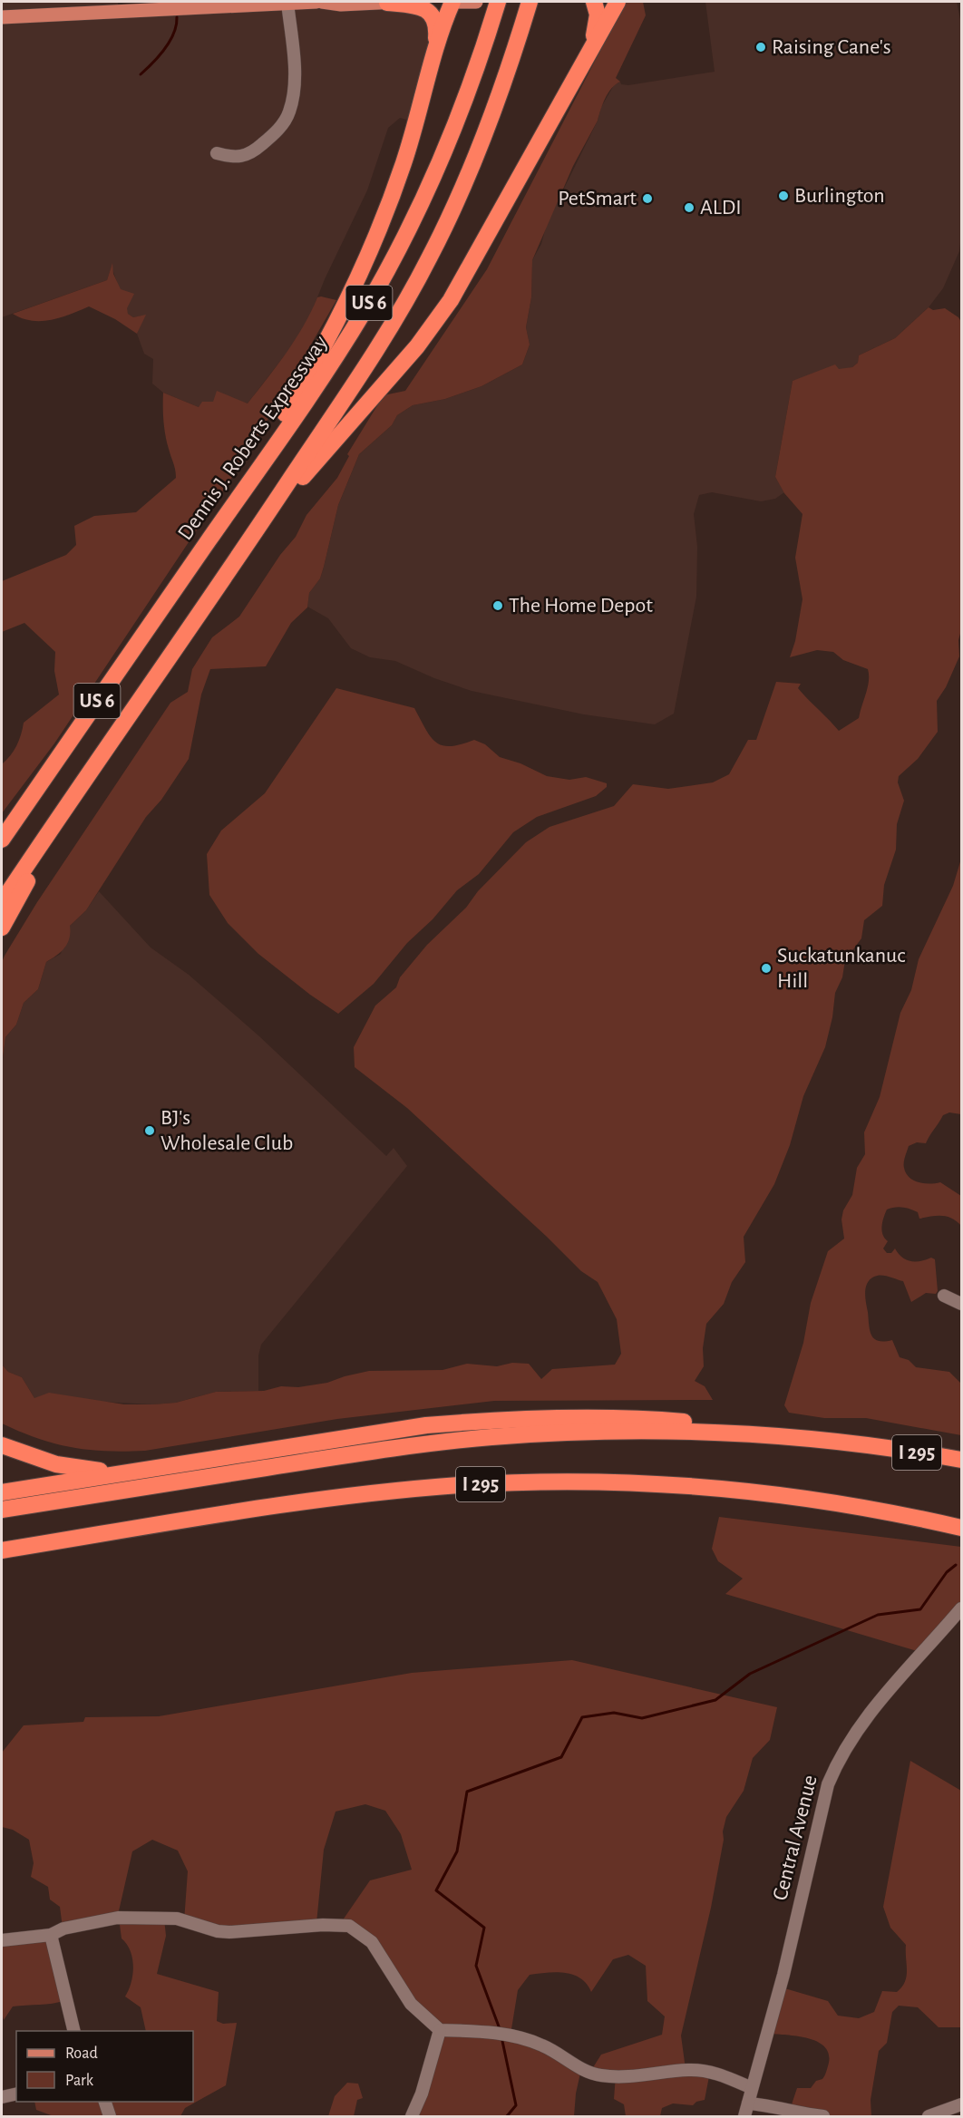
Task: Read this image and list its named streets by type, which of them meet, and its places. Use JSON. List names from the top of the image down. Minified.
{"streets":{"highway":["US 6","Dennis J. Roberts Expressway","I 295"],"street":["Central Avenue"]},"places":["Raising Cane's","Burlington","PetSmart","ALDI","The Home Depot","Suckatunkanuc Hill","BJ's Wholesale Club"],"legend":["Road","Park"]}
